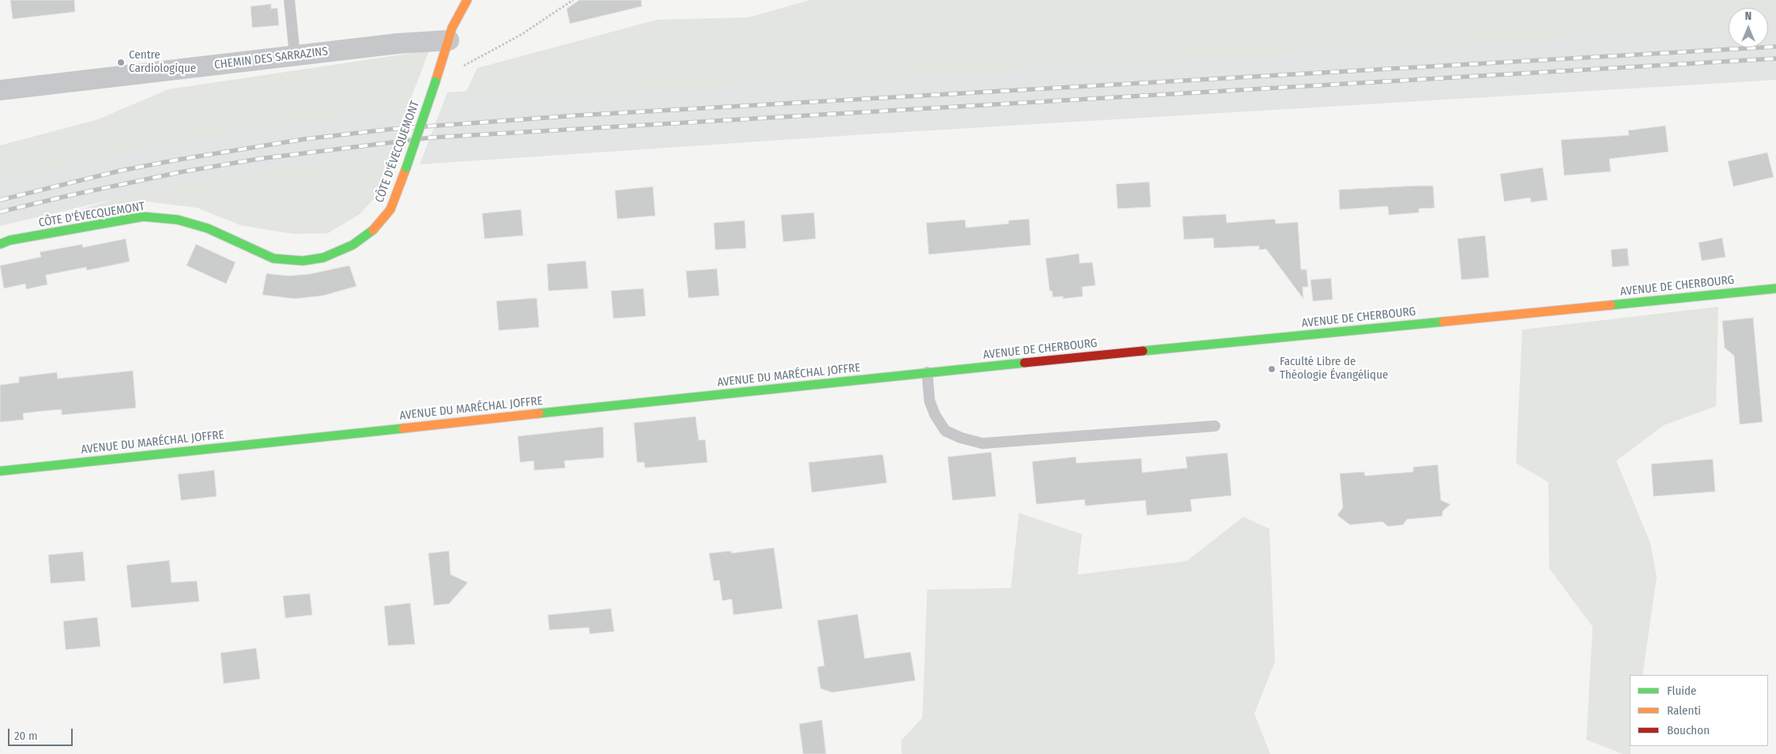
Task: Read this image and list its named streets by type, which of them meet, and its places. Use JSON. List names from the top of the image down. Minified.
{"streets":{"main road":["CÔTE D'ÉVECQUEMONT","AVENUE DE CHERBOURG","AVENUE DU MARÉCHAL JOFFRE"],"street":["CHEMIN DES SARRAZINS"]},"crossings":[["CHEMIN DES SARRAZINS","CÔTE D'ÉVECQUEMONT"],["AVENUE DE CHERBOURG","AVENUE DU MARÉCHAL JOFFRE"]],"places":["Centre Cardiologique","Faculté Libre de Théologie Évangélique"],"legend":["Fluide","Ralenti","Bouchon"],"scale_bar":"20 m","north":"top"}
